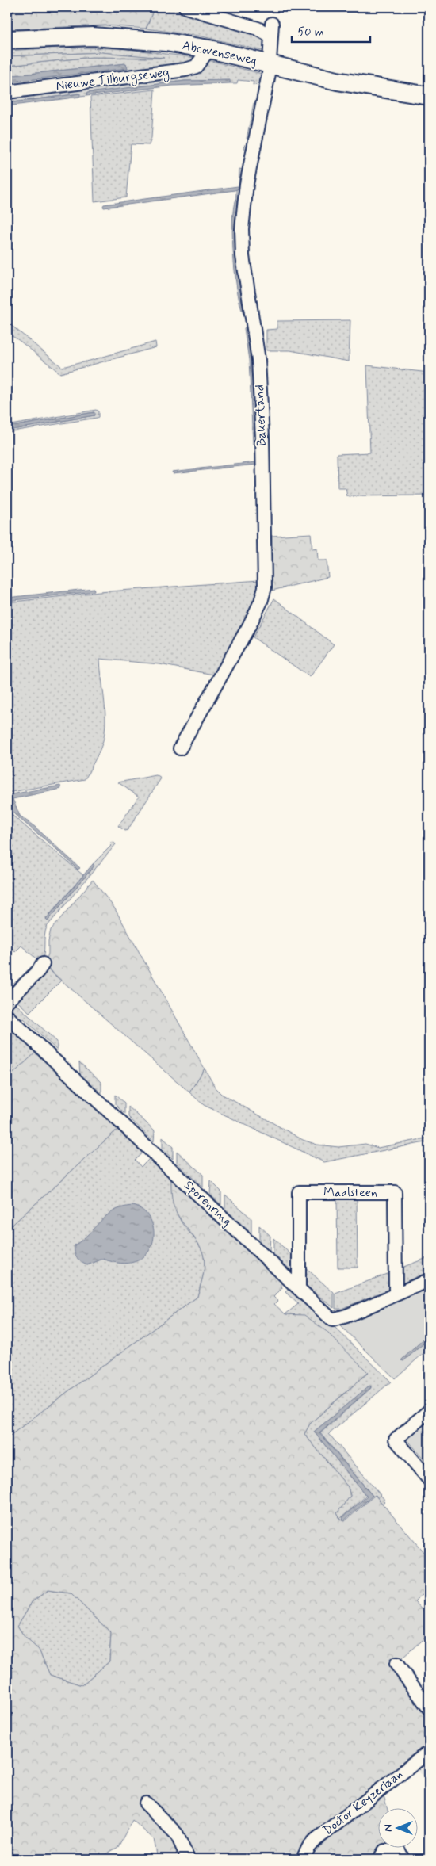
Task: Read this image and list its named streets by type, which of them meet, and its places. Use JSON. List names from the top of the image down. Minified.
{"streets":{"street":["Abcovenseweg","Nieuwe Tilburgseweg","Bakertand","Maalsteen","Sporenring","Doctor Keyzerlaan"]},"crossings":[["Abcovenseweg","Nieuwe Tilburgseweg"],["Abcovenseweg","Bakertand"],["Maalsteen","Sporenring"]],"scale_bar":"50 m","north":"left"}
